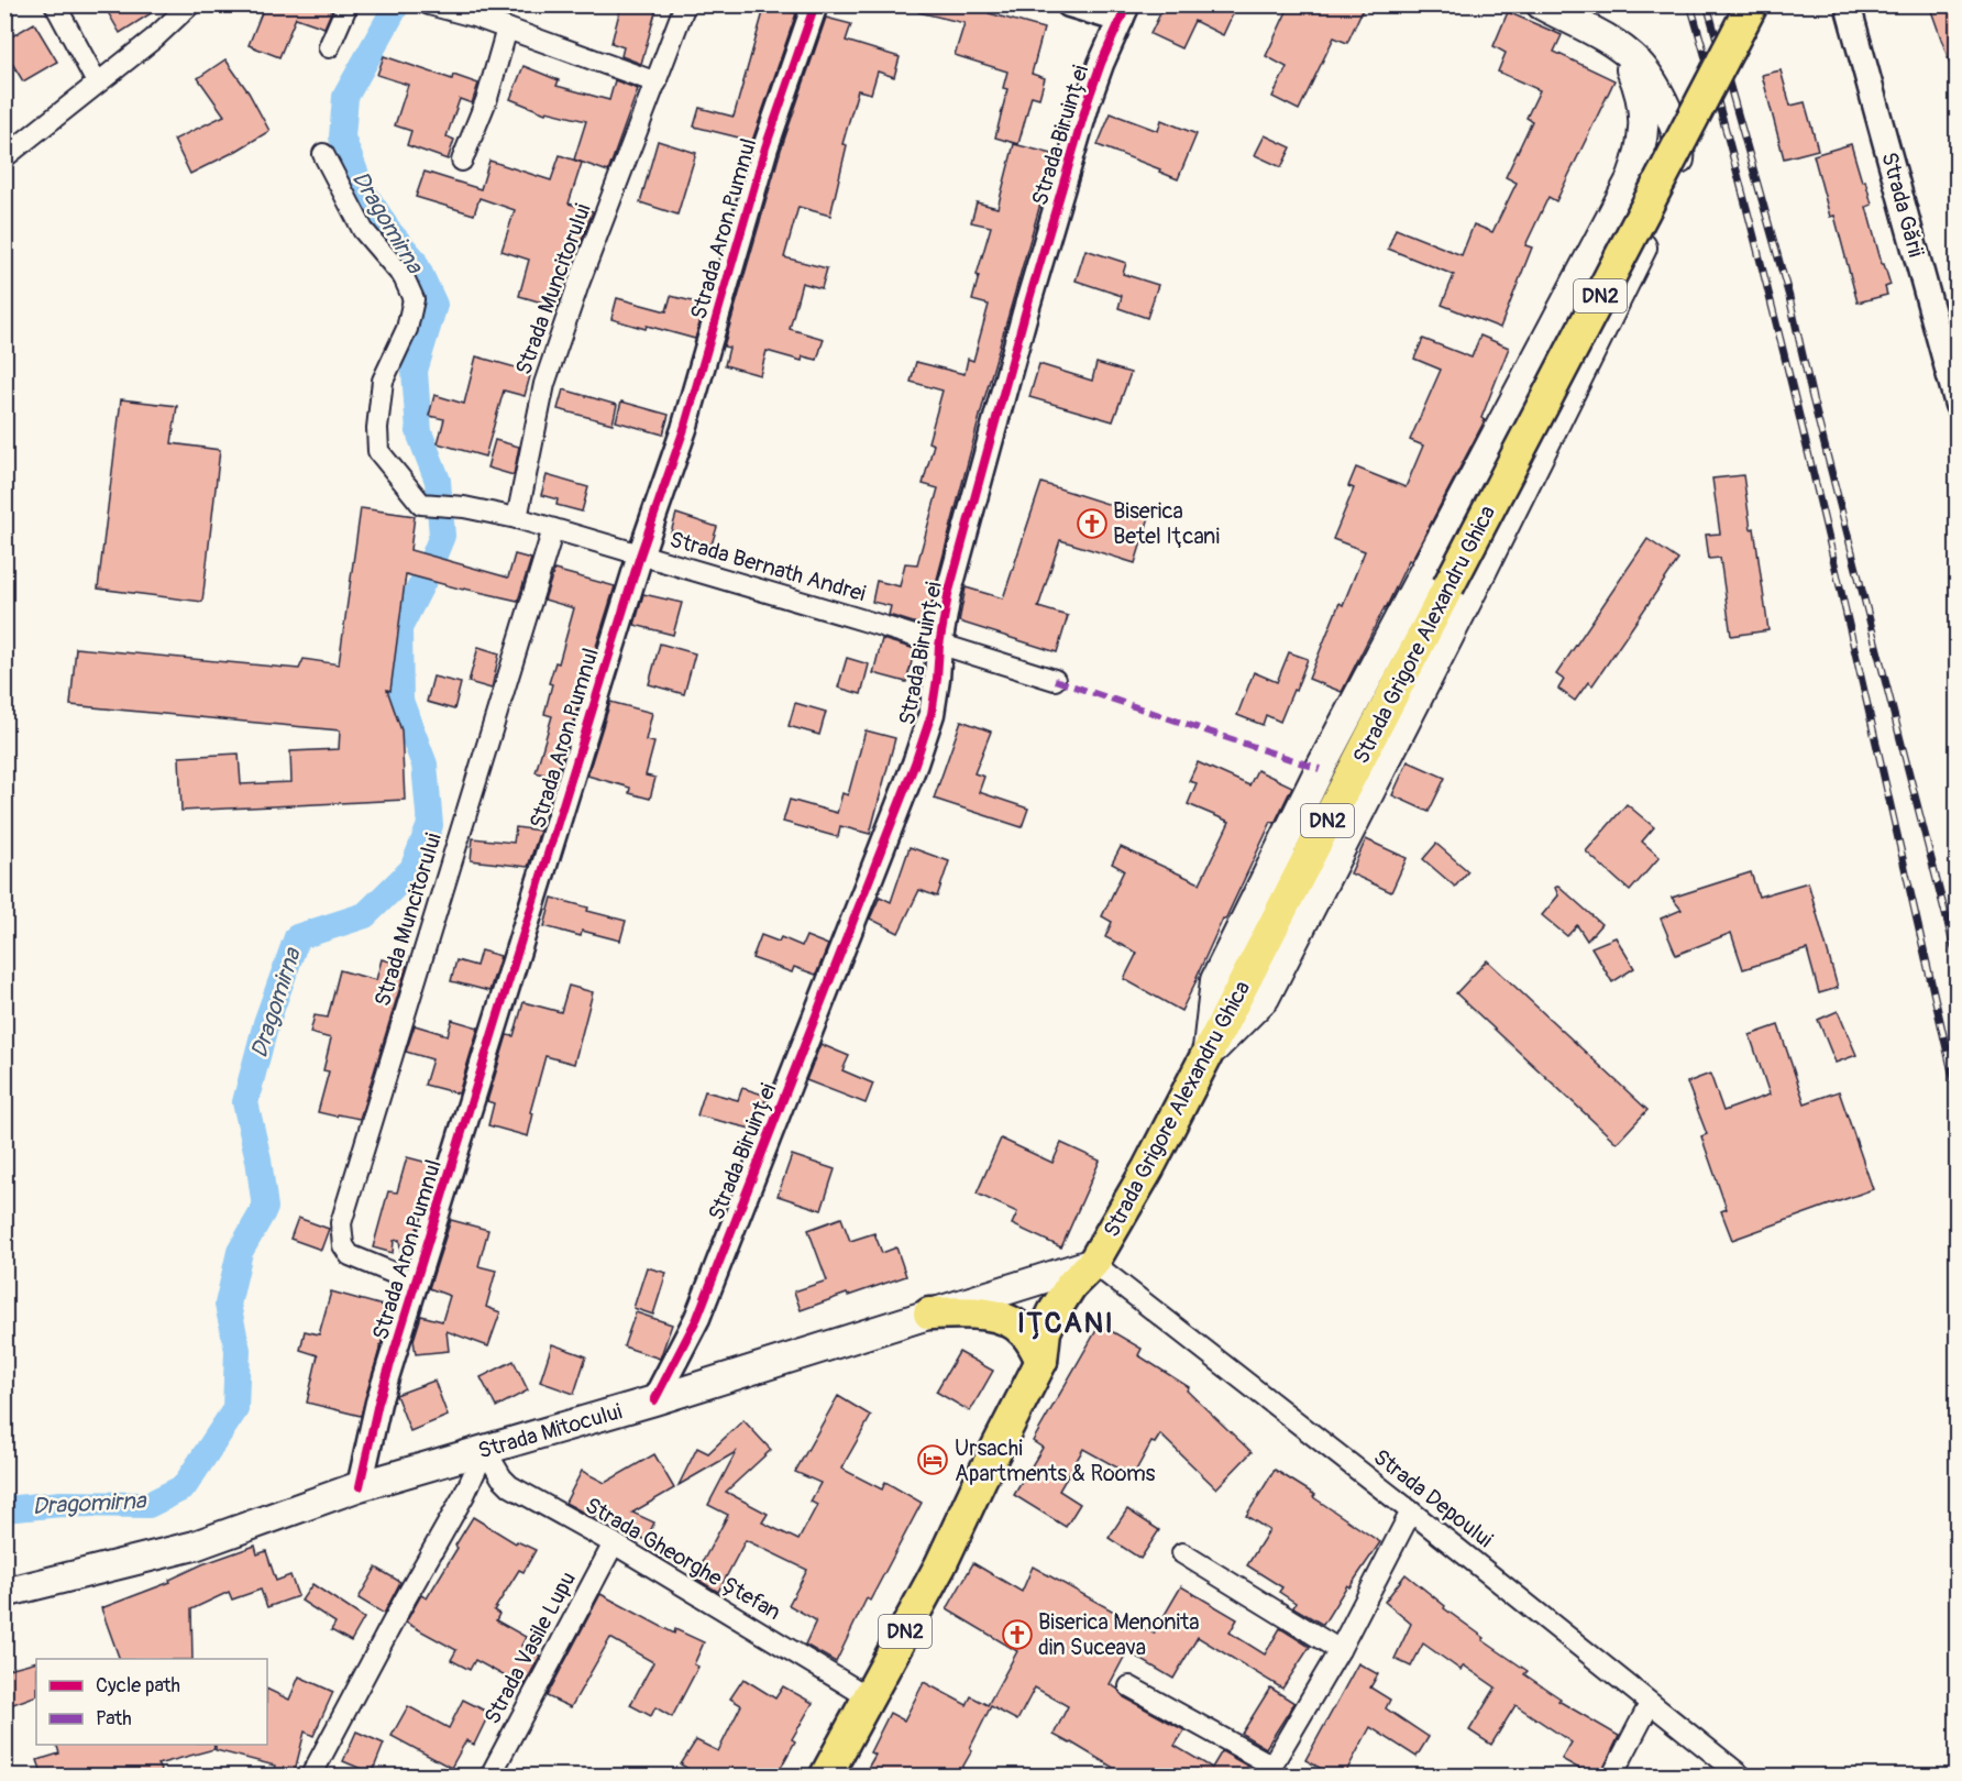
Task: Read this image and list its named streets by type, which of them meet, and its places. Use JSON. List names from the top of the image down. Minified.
{"streets":{"main road":["DN2","Strada Grigore Alexandru Ghica","Strada Mitocului"],"street":["Strada Biruinței","Strada Gării","Strada Aron Pumnul","Strada Muncitorului","Strada Bernath Andrei","Strada Depoului","Strada Gheorghe Ștefan","Strada Vasile Lupu"]},"crossings":[["Strada Biruinței","Strada Bernath Andrei"],["Strada Biruinței","Strada Mitocului"],["Strada Aron Pumnul","Strada Muncitorului"],["Strada Aron Pumnul","Strada Bernath Andrei"],["Strada Aron Pumnul","Strada Mitocului"],["Strada Muncitorului","Strada Bernath Andrei"],["Strada Grigore Alexandru Ghica","Strada Mitocului"],["Strada Grigore Alexandru Ghica","Strada Depoului"],["Strada Grigore Alexandru Ghica","Strada Gheorghe Ștefan"],["Strada Mitocului","Strada Depoului"],["Strada Mitocului","Strada Gheorghe Ștefan"],["Strada Gheorghe Ștefan","Strada Vasile Lupu"]],"districts":["IȚCANI"],"water":["Dragomirna"],"places":{"church":["Biserica Betel Iţcani","Biserica Menonita din Suceava"],"hotel":["Ursachi Apartments & Rooms"]},"legend":["Cycle path","Path"]}
